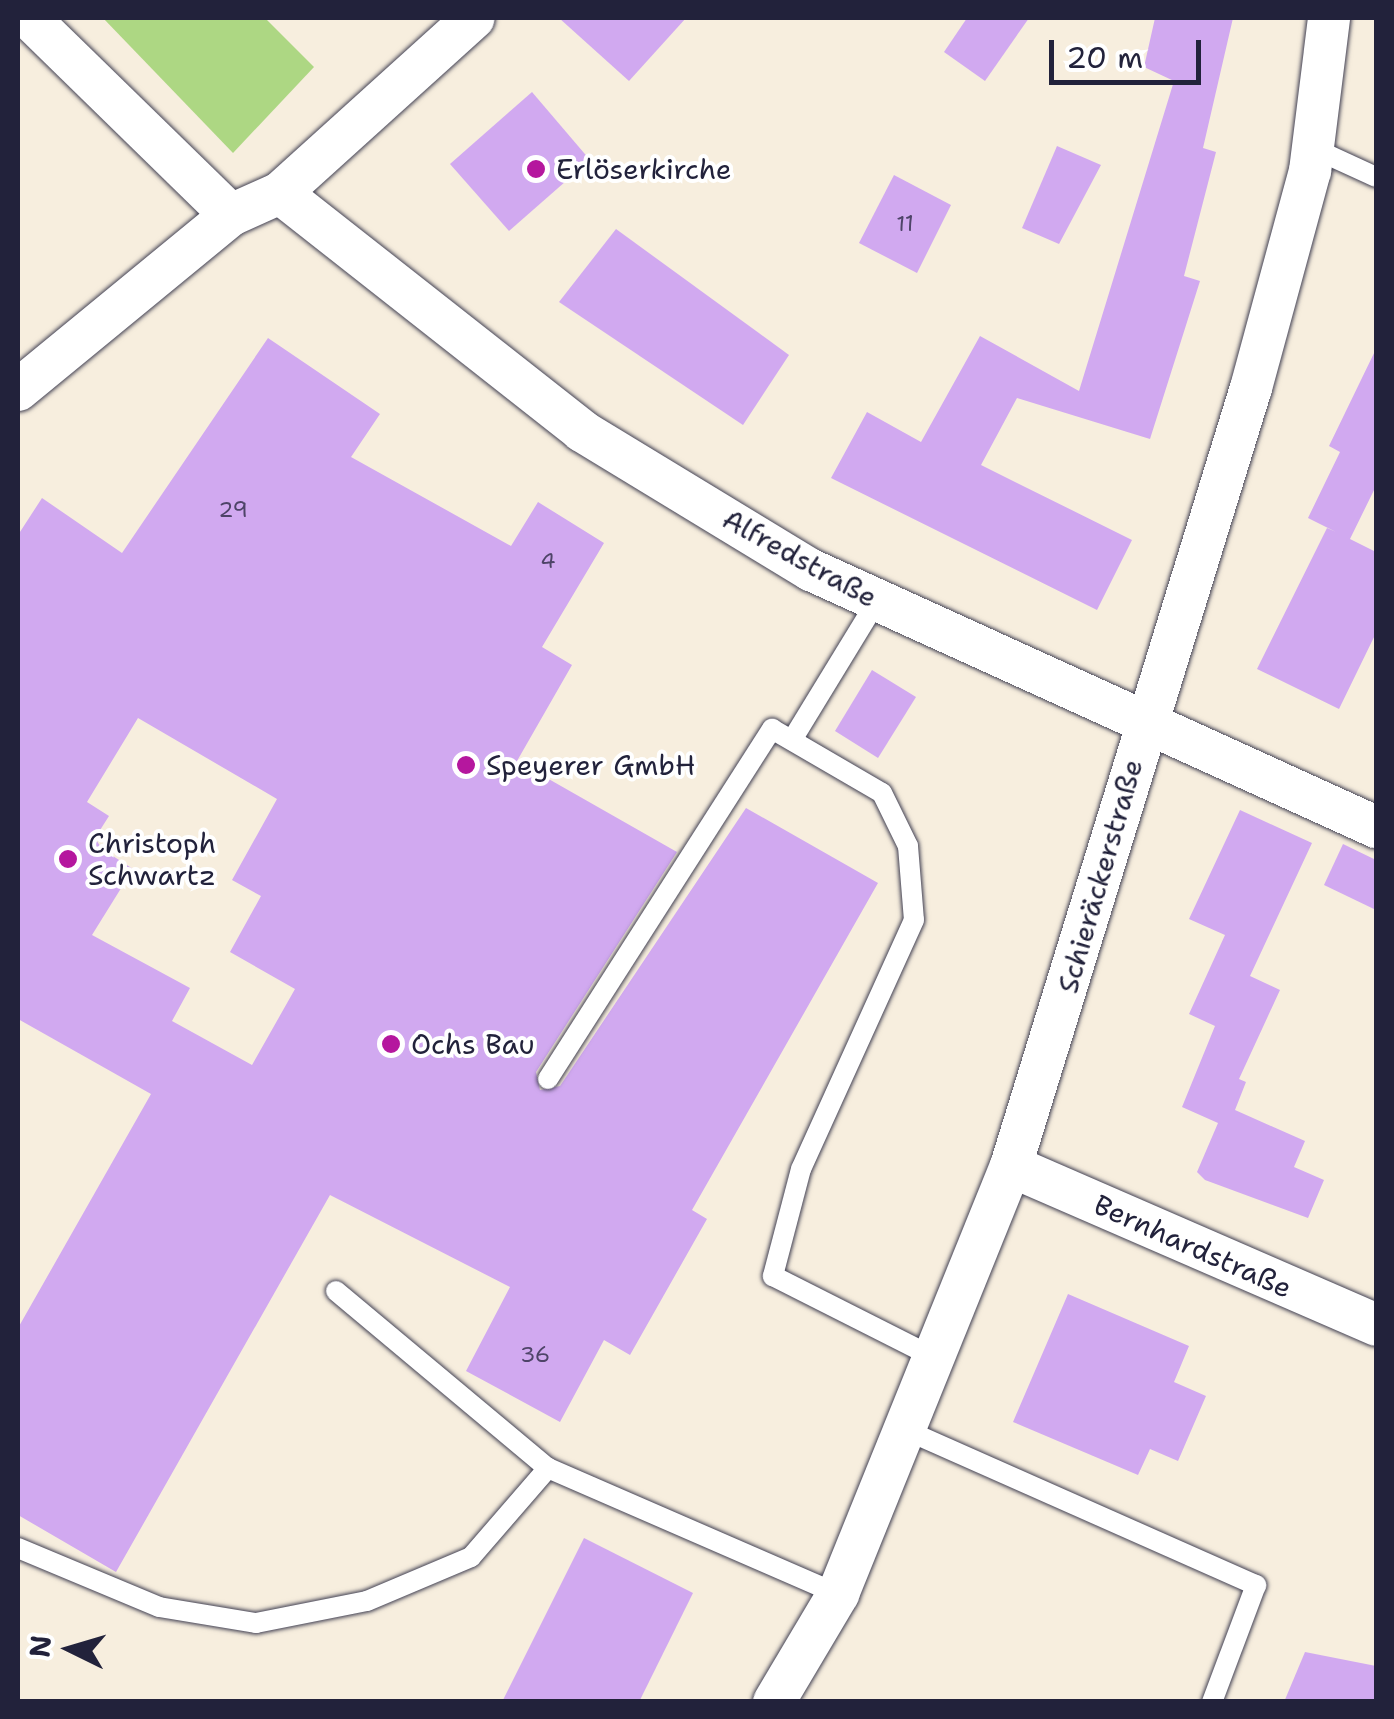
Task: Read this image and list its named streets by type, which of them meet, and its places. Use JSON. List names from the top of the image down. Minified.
{"streets":{"street":["Alfredstraße","Schieräckerstraße","Bernhardstraße"]},"crossings":[["Alfredstraße","Schieräckerstraße"],["Schieräckerstraße","Bernhardstraße"]],"places":["Erlöserkirche","Speyerer GmbH","Christoph Schwartz","Ochs Bau"],"house_numbers":["11","29","4","36"],"scale_bar":"20 m","north":"left"}
